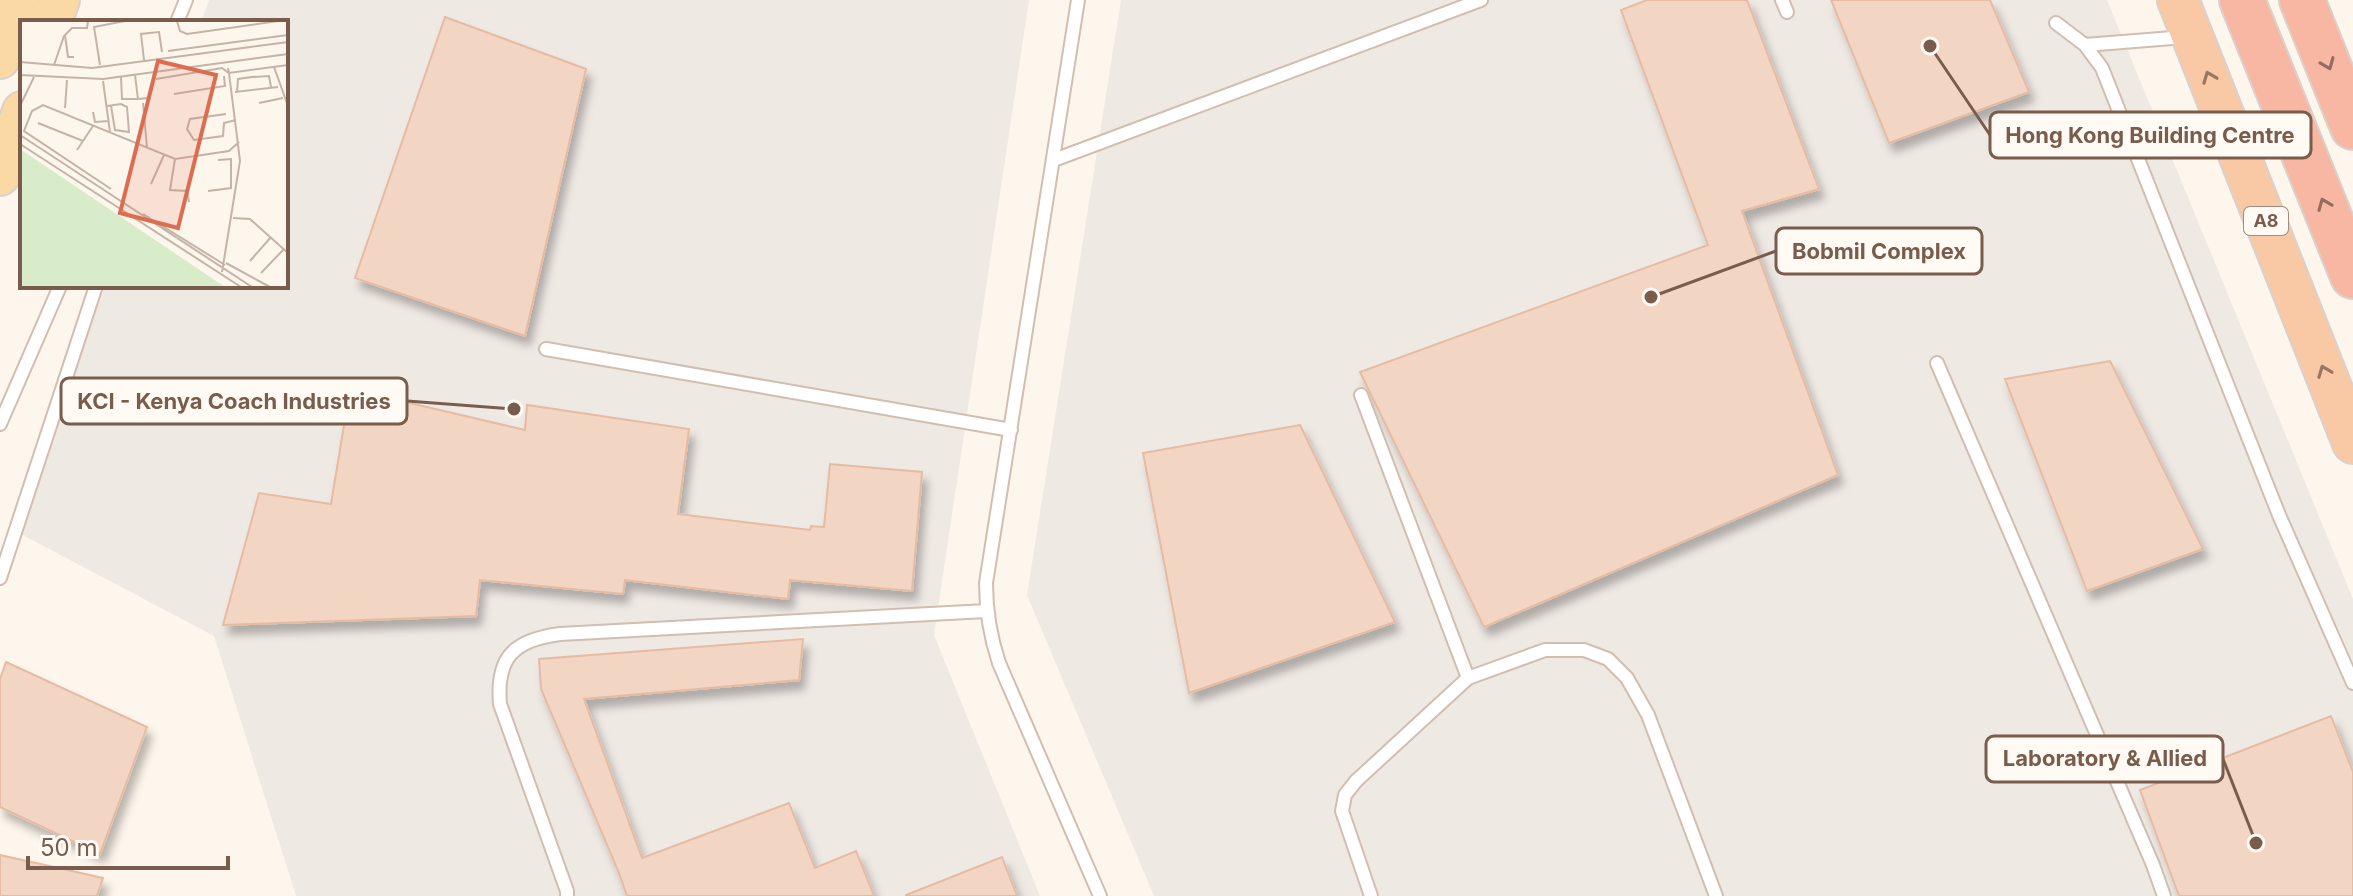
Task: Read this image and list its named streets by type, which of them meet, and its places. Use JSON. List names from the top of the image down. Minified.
{"streets":{"highway":["A8"]},"places":["Hong Kong Building Centre","Bobmil Complex","KCI - Kenya Coach Industries","Laboratory & Allied"],"scale_bar":"50 m"}
